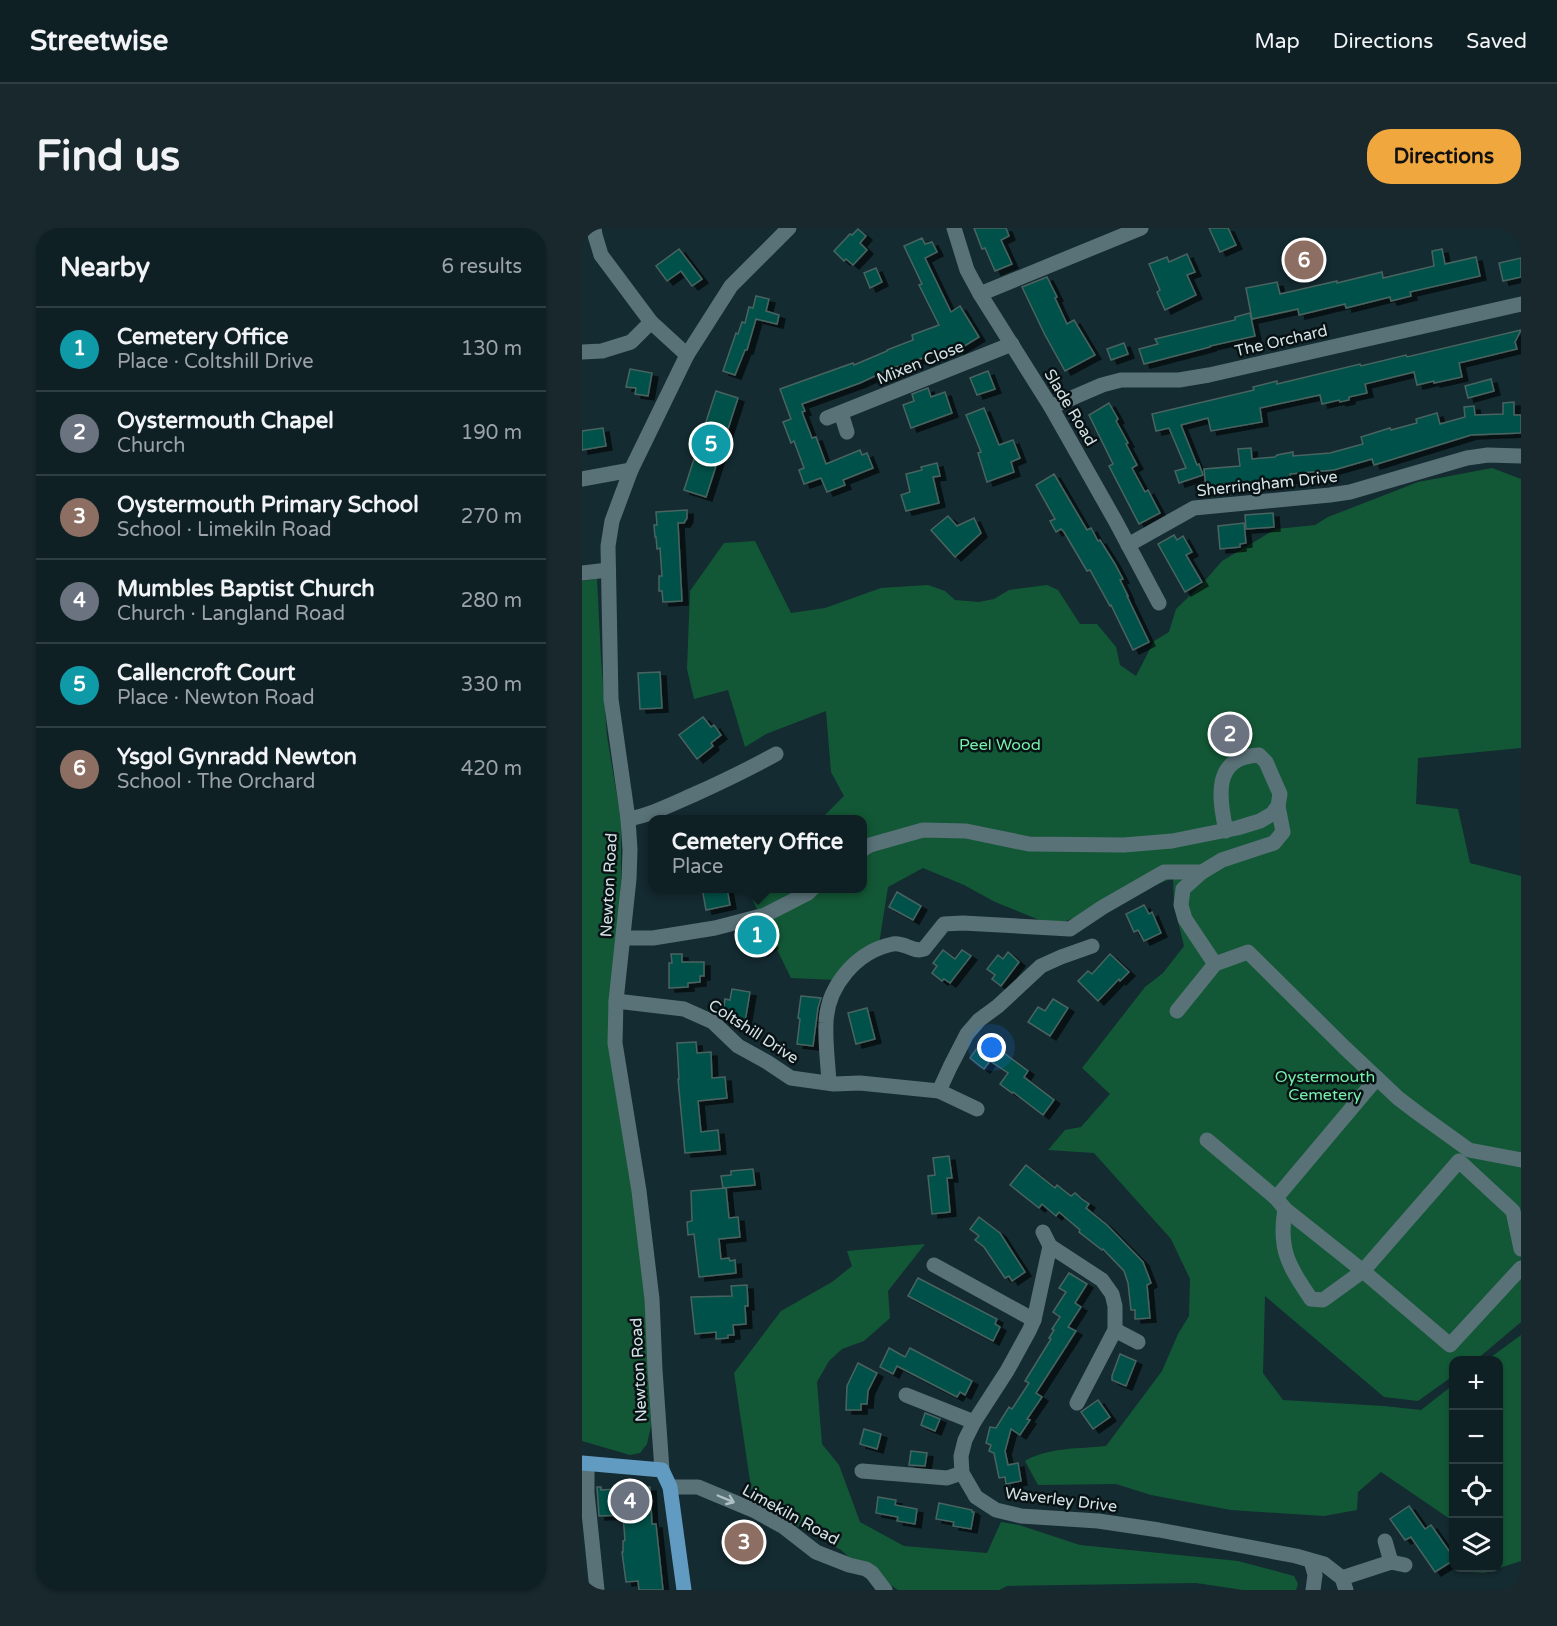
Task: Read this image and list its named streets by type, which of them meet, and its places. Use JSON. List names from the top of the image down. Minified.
{"streets":{"main road":["Newton Road"],"street":["The Orchard","Mixen Close","Slade Road","Sherringham Drive","Coltshill Drive","Waverley Drive","Limekiln Road"]},"crossings":[["The Orchard","Slade Road"],["Mixen Close","Slade Road"],["Slade Road","Sherringham Drive"],["Newton Road","Coltshill Drive"],["Newton Road","Limekiln Road"]],"parks":["Peel Wood","Oystermouth Cemetery"],"page":{"header":"Streetwise","nav":["Map","Directions","Saved"],"buttons":"Directions","title":"Find us","heading":["Nearby","6 results"],"pins":["6","5","2","1","4","3"],"list":[{"mark":"1","name":"Cemetery Office","note":"Place · Coltshill Drive","value":"130 m"},{"mark":"2","name":"Oystermouth Chapel","note":"Church","value":"190 m"},{"mark":"3","name":"Oystermouth Primary School","note":"School · Limekiln Road","value":"270 m"},{"mark":"4","name":"Mumbles Baptist Church","note":"Church · Langland Road","value":"280 m"},{"mark":"5","name":"Callencroft Court","note":"Place · Newton Road","value":"330 m"},{"mark":"6","name":"Ysgol Gynradd Newton","note":"School · The Orchard","value":"420 m"}],"popup":["Cemetery Office","Place"],"map_buttons":["+","−"]}}
